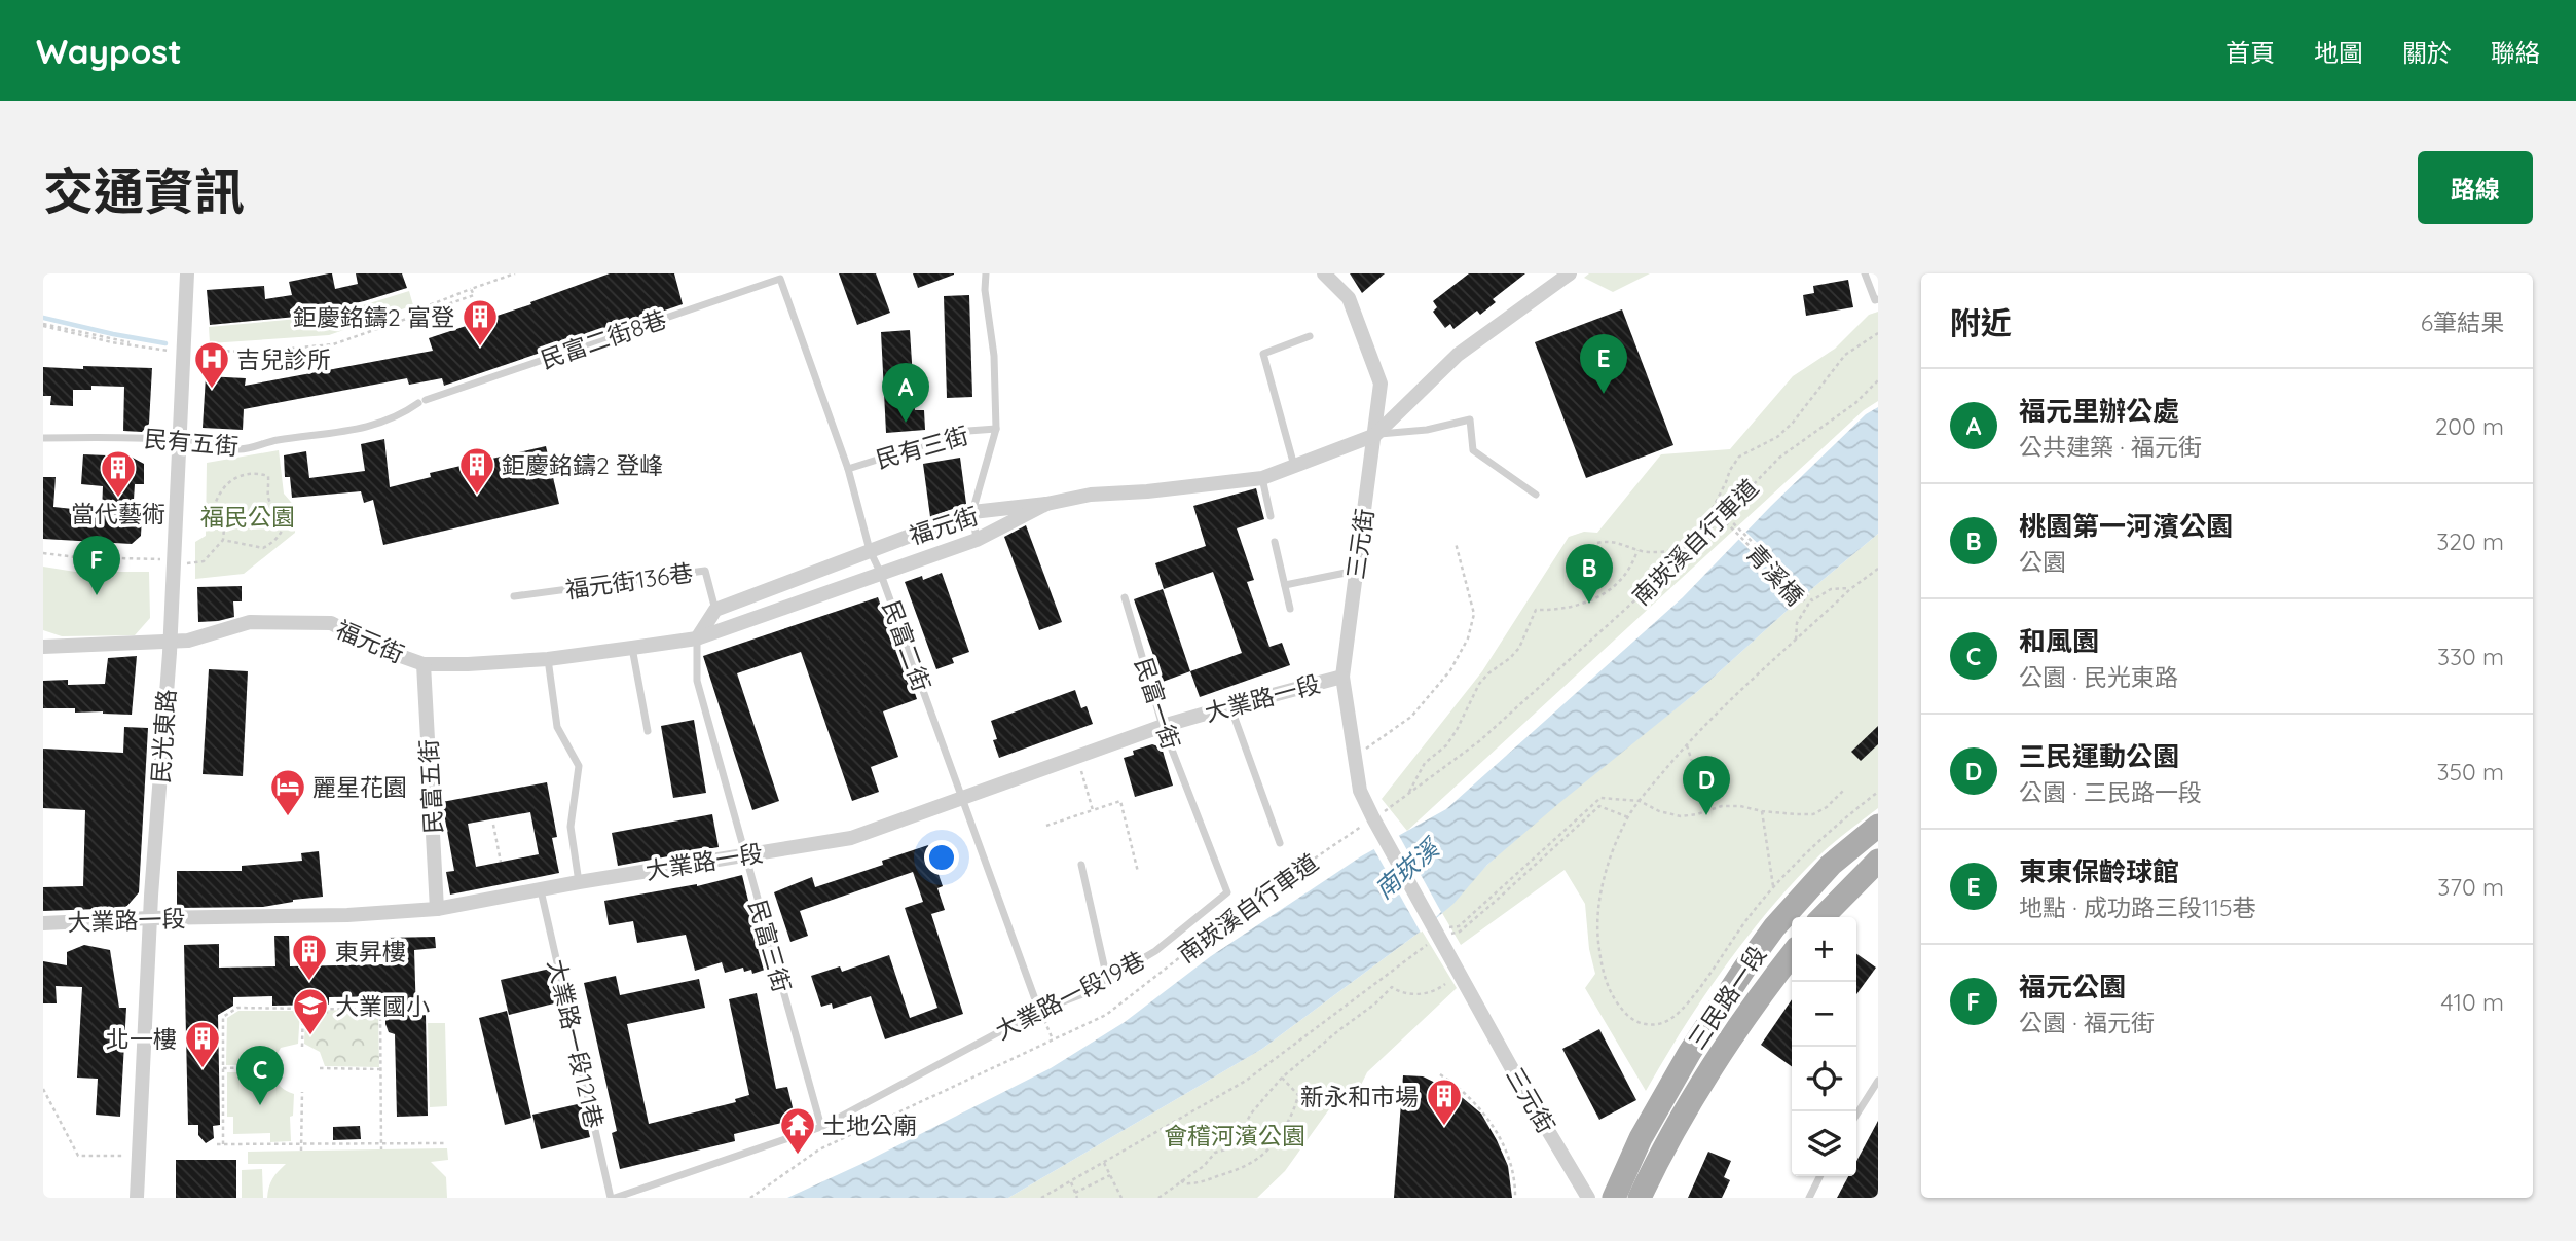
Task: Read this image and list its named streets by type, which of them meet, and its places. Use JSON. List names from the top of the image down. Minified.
{"streets":{"main road":["三民路一段"],"street":["福元街","三元街","大業路一段","民光東路","民富五街"],"lane":["民富二街8巷","民有五街","民有三街","福元街136巷","民富二街","民富一街","民富三街","大業路一段19巷","大業路一段121巷"],"path":["南崁溪自行車道","青溪橋"]},"crossings":[["民富二街8巷","民有五街"],["民富二街8巷","民富二街"],["民有五街","民光東路"],["民有三街","民富二街"],["福元街","三元街"],["福元街","福元街136巷"],["福元街","民富二街"],["福元街","民光東路"],["福元街","民富五街"],["福元街","民富三街"],["南崁溪自行車道","三元街"],["南崁溪自行車道","青溪橋"],["三元街","大業路一段"],["民富二街","大業路一段"],["民富二街","大業路一段19巷"],["大業路一段","民富一街"],["大業路一段","民光東路"],["大業路一段","民富五街"],["大業路一段","民富三街"],["大業路一段","大業路一段121巷"],["民富一街","大業路一段19巷"],["民富三街","大業路一段19巷"],["民富三街","大業路一段121巷"],["大業路一段19巷","大業路一段121巷"]],"water":["南崁溪"],"parks":["福民公園","會稽河濱公園"],"places":{"building":["鉅慶銘鑄2 富登","鉅慶銘鑄2 登峰","當代藝術","東昇樓","北一樓","新永和市場"],"hospital":["吉兒診所"],"hotel":["麗星花園"],"school or university":["大業國小"],"temple":["土地公廟"]},"page":{"header":"Waypost","nav":["首頁","地圖","關於","聯絡"],"title":"交通資訊","buttons":"路線","heading":["附近","6筆結果"],"pins":["E","A","F","B","D","C"],"list":[{"mark":"A","name":"福元里辦公處","note":"公共建築 · 福元街","value":"200 m"},{"mark":"B","name":"桃園第一河濱公園","note":"公園","value":"320 m"},{"mark":"C","name":"和風園","note":"公園 · 民光東路","value":"330 m"},{"mark":"D","name":"三民運動公園","note":"公園 · 三民路一段","value":"350 m"},{"mark":"E","name":"東東保齡球館","note":"地點 · 成功路三段115巷","value":"370 m"},{"mark":"F","name":"福元公園","note":"公園 · 福元街","value":"410 m"}],"map_buttons":["+","−"]}}
